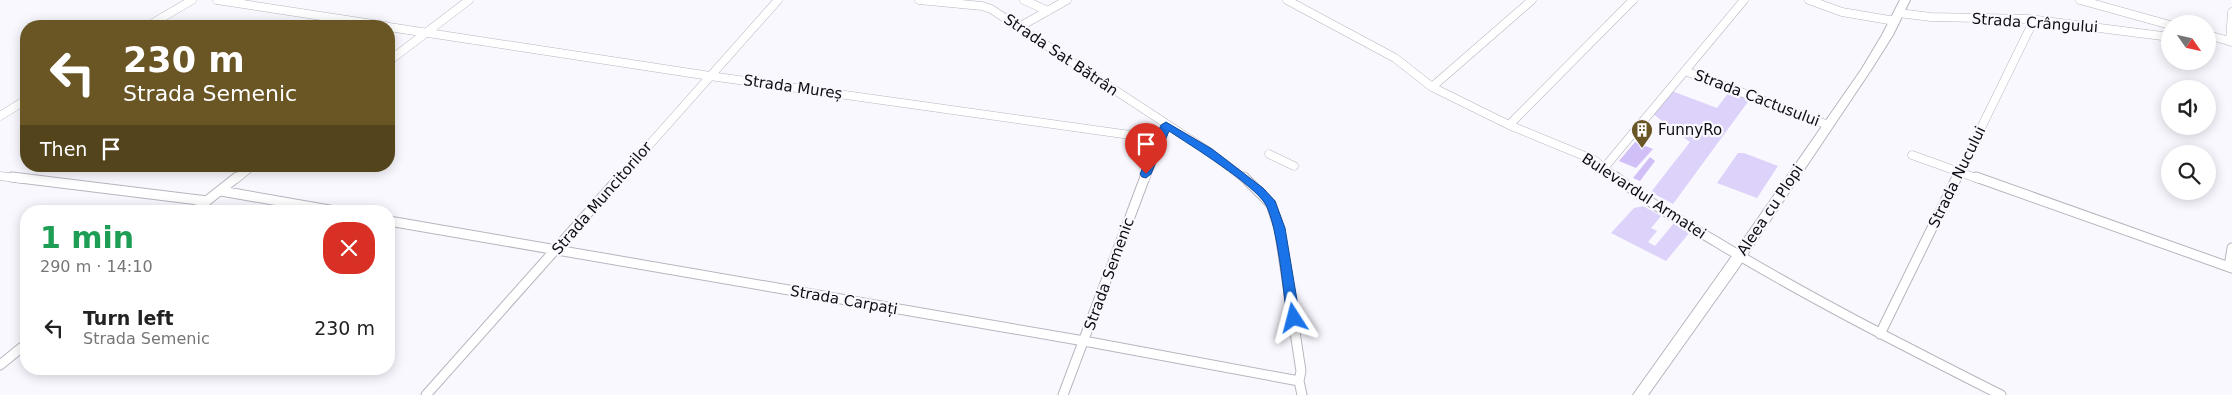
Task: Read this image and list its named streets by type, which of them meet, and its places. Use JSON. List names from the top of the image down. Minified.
{"streets":{"street":["Strada Crângului","Strada Sat Bătrân","Strada Mureș","Strada Cactusului","Strada Nucului","Bulevardul Armatei","Strada Muncitorilor","Aleea cu Plopi","Strada Semenic","Strada Carpați"]},"crossings":[["Strada Crângului","Strada Nucului"],["Strada Crângului","Aleea cu Plopi"],["Strada Sat Bătrân","Strada Semenic"],["Strada Sat Bătrân","Strada Carpați"],["Strada Mureș","Strada Muncitorilor"],["Strada Mureș","Strada Semenic"],["Strada Cactusului","Aleea cu Plopi"],["Strada Nucului","Bulevardul Armatei"],["Bulevardul Armatei","Aleea cu Plopi"],["Strada Muncitorilor","Strada Carpați"],["Strada Semenic","Strada Carpați"]],"places":{"building":["FunnyRo"]},"north":"bottom right","page":{"turn":["230 m","Strada Semenic"],"then":"Then","heading":["1 min","290 m · 14:10"],"list":[{"name":"Turn left","note":"Strada Semenic","value":"230 m"}]}}
